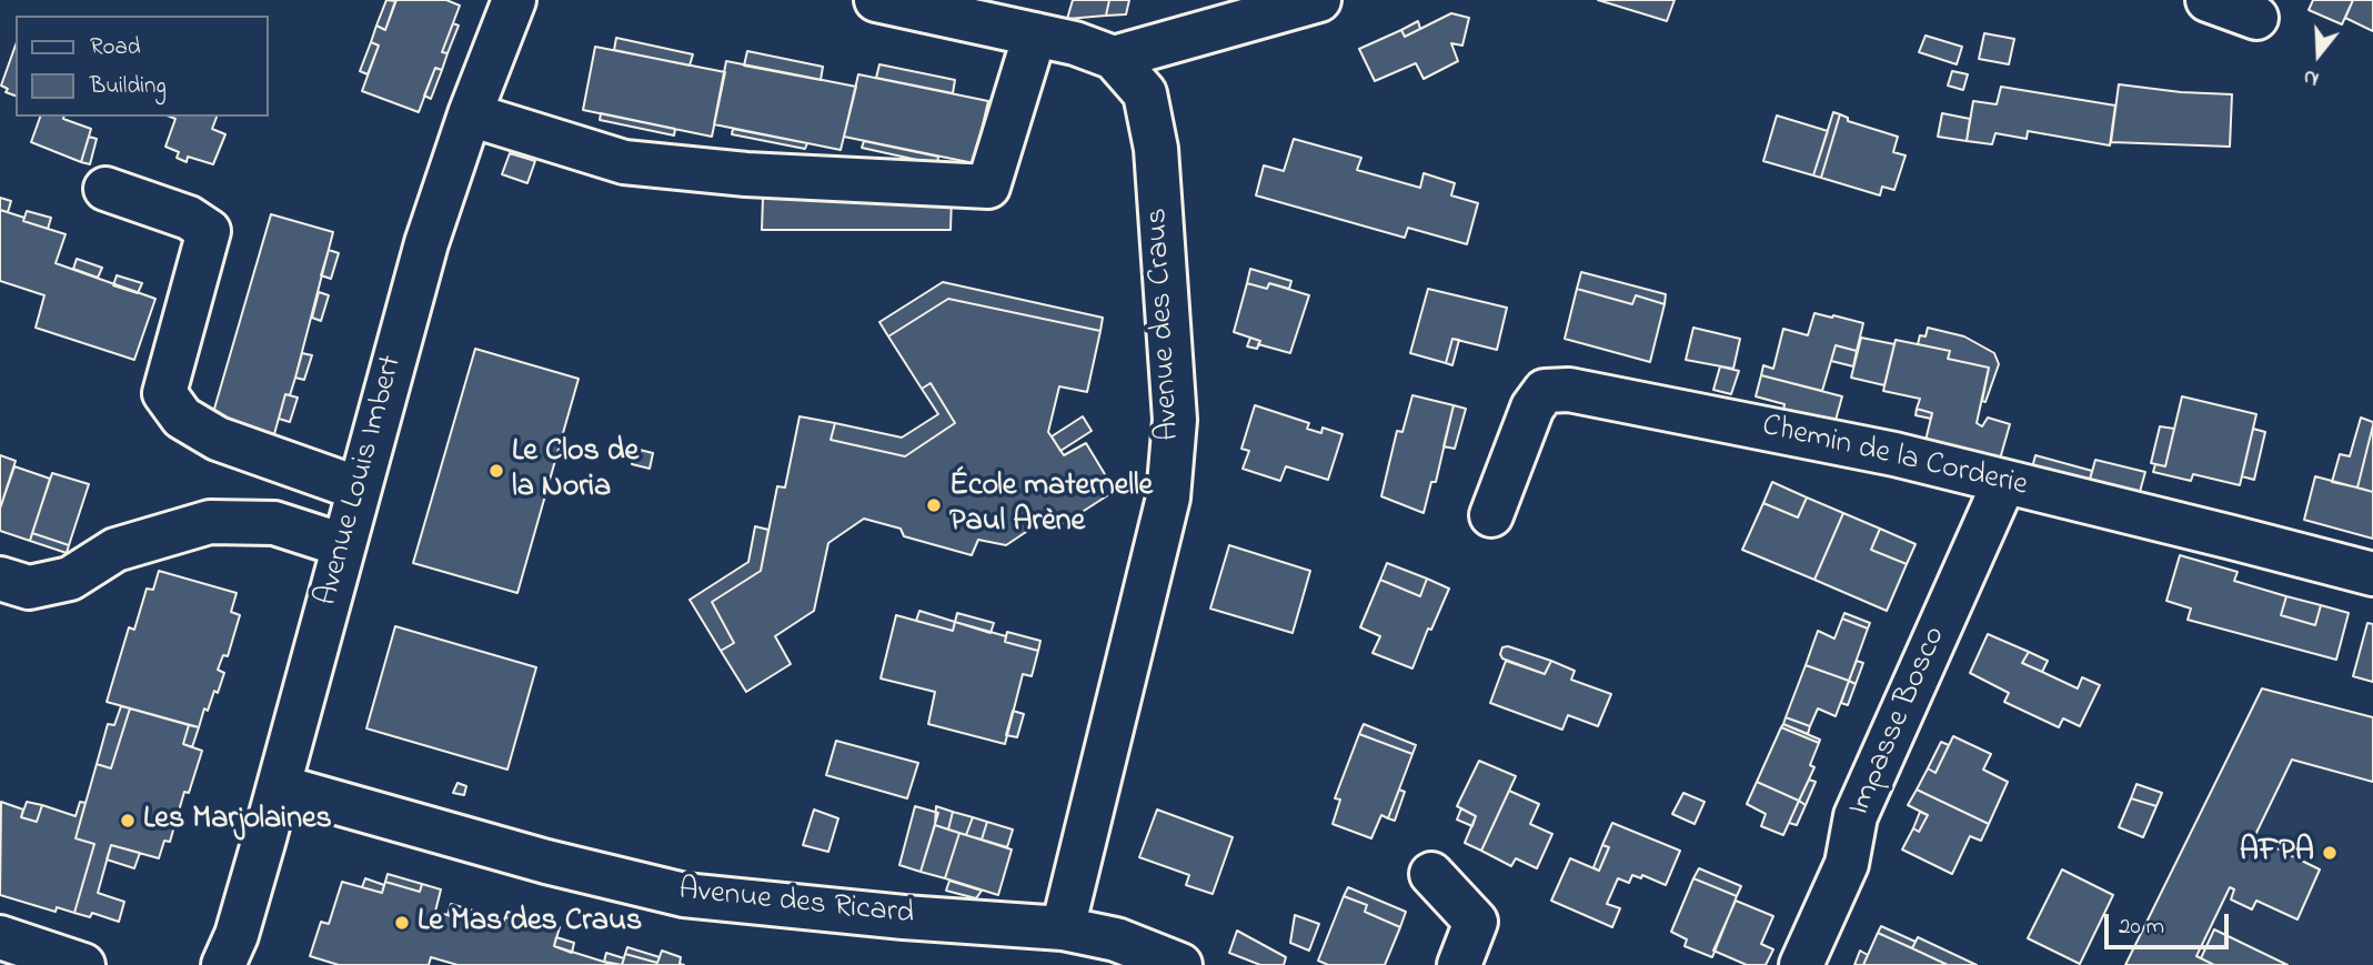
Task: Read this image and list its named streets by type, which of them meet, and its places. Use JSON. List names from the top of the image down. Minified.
{"streets":{"street":["Avenue des Craus","Chemin de la Corderie","Avenue Louis Imbert","Impasse Bosco","Avenue des Ricard"]},"crossings":[["Avenue des Craus","Avenue des Ricard"],["Chemin de la Corderie","Impasse Bosco"],["Avenue Louis Imbert","Avenue des Ricard"]],"places":["Le Clos de la Noria","École maternelle Paul Arène","Les Marjolaines","AFPA","Le Mas des Craus"],"legend":["Road","Building"],"scale_bar":"20 m","north":"bottom"}
